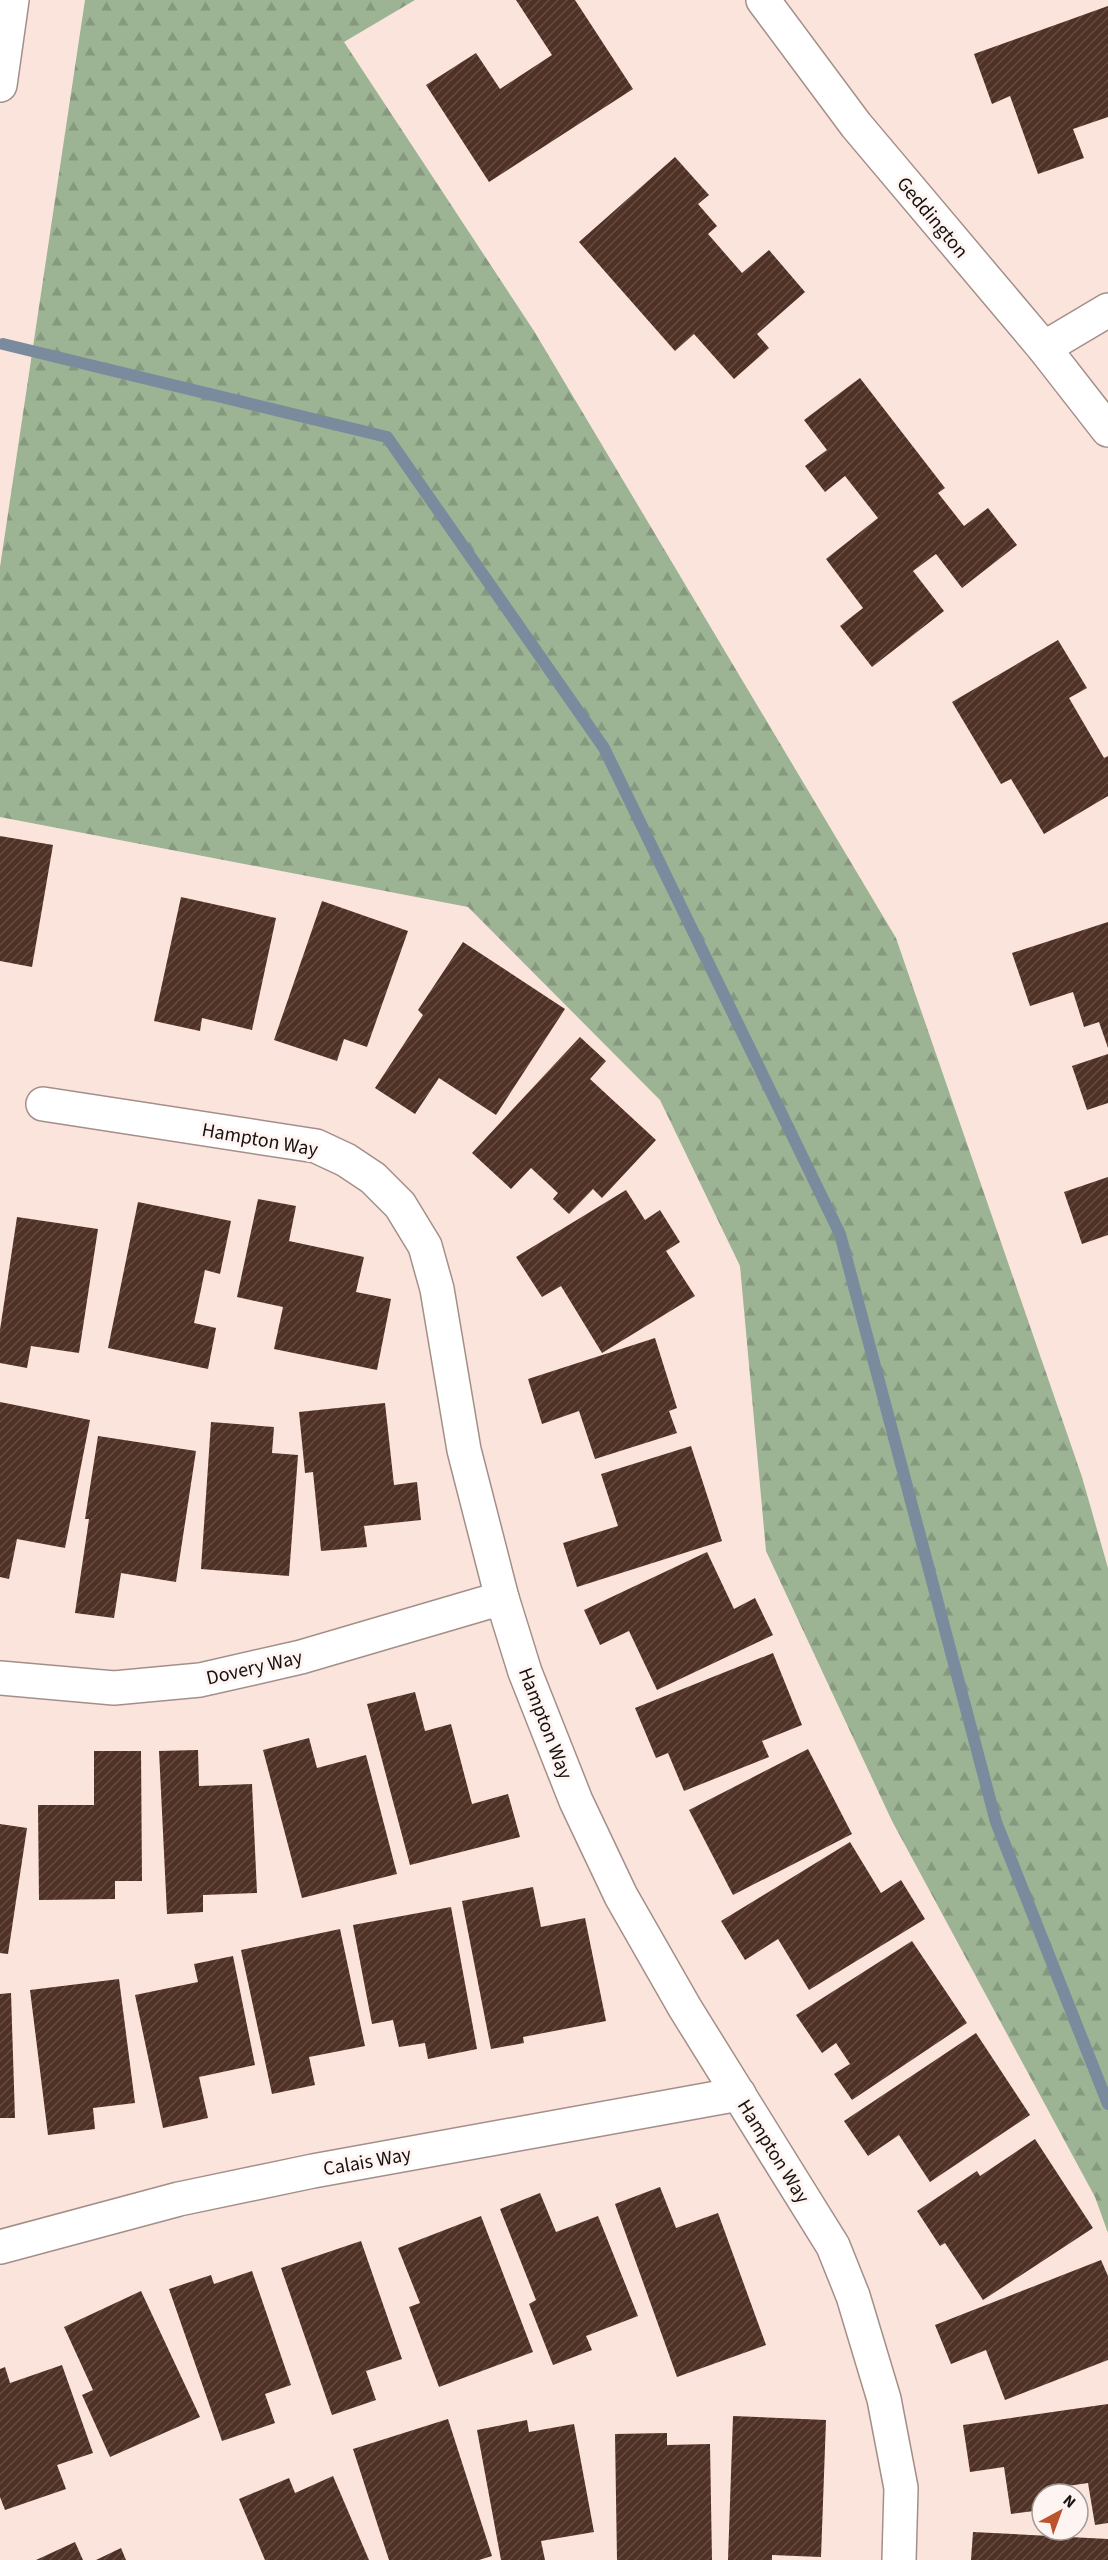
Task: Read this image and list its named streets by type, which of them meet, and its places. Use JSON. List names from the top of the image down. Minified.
{"streets":{"street":["Geddington","Hampton Way","Dovery Way","Calais Way"]},"crossings":[["Hampton Way","Dovery Way"],["Hampton Way","Calais Way"]],"north":"top right"}
